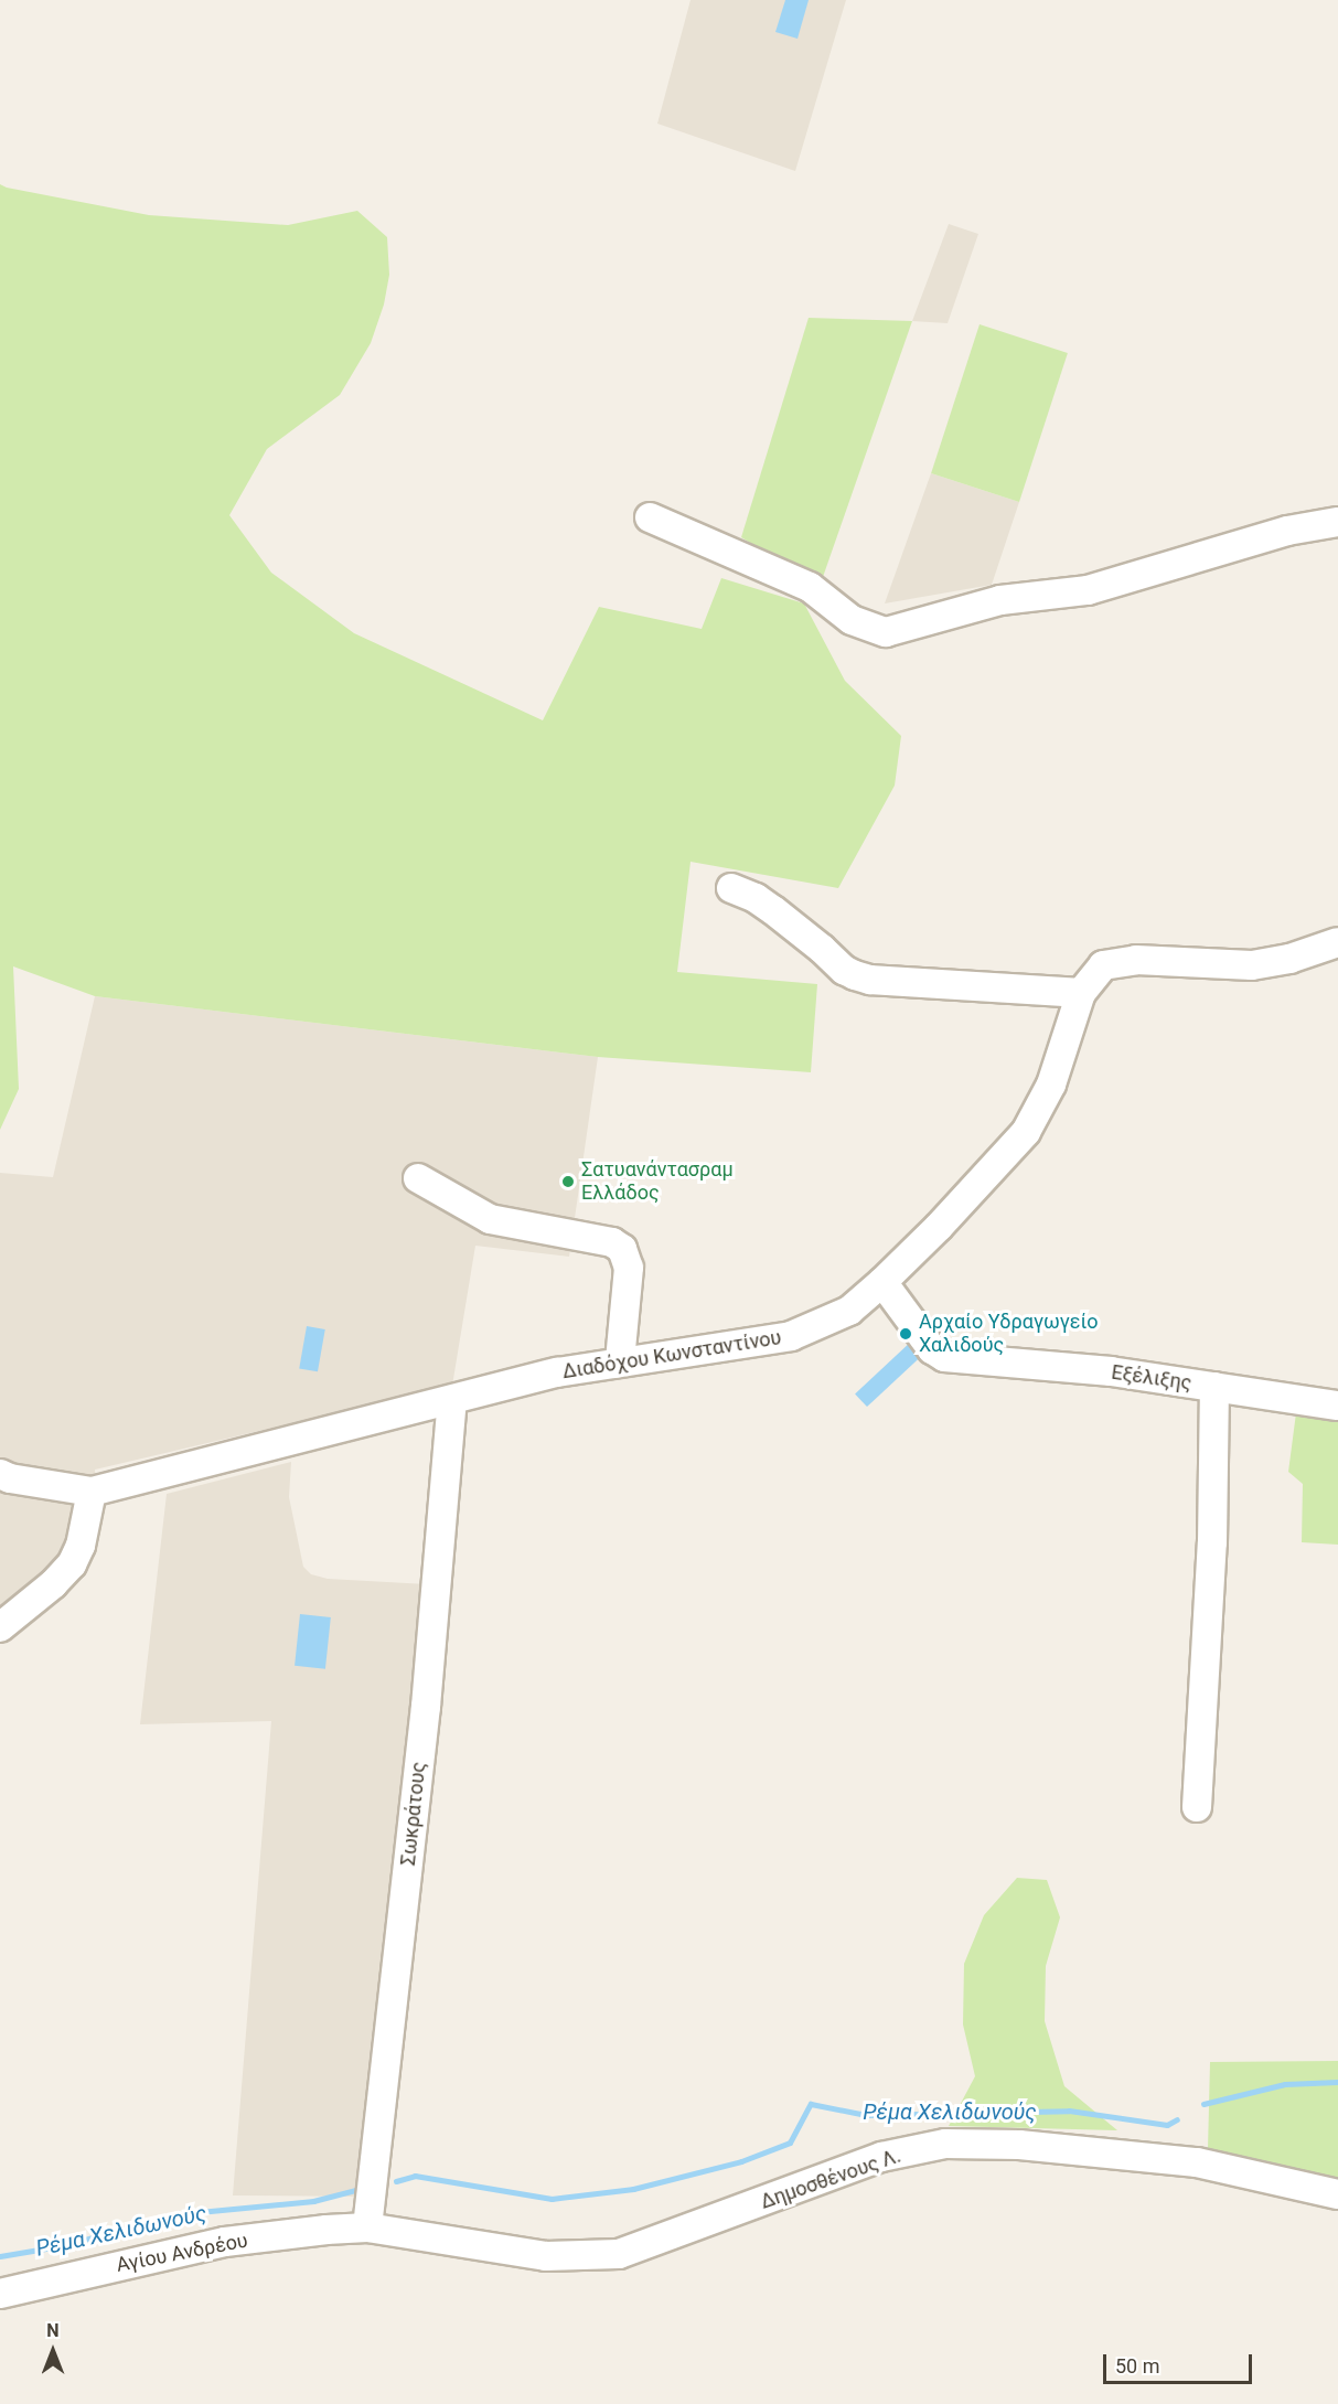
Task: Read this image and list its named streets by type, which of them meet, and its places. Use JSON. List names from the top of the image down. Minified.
{"streets":{"street":["Διαδόχου Κωνσταντίνου","Εξέλιξης","Σωκράτους","Δημοσθένους Λ.","Αγίου Ανδρέου"]},"crossings":[["Διαδόχου Κωνσταντίνου","Εξέλιξης"],["Διαδόχου Κωνσταντίνου","Σωκράτους"],["Σωκράτους","Δημοσθένους Λ."],["Σωκράτους","Αγίου Ανδρέου"],["Δημοσθένους Λ.","Αγίου Ανδρέου"]],"water":["Ρέμα Χελιδωνούς"],"places":["Σατυανάντασραμ Ελλάδος","Αρχαίο Υδραγωγείο Χαλιδούς"],"scale_bar":"50 m","north":"top"}
